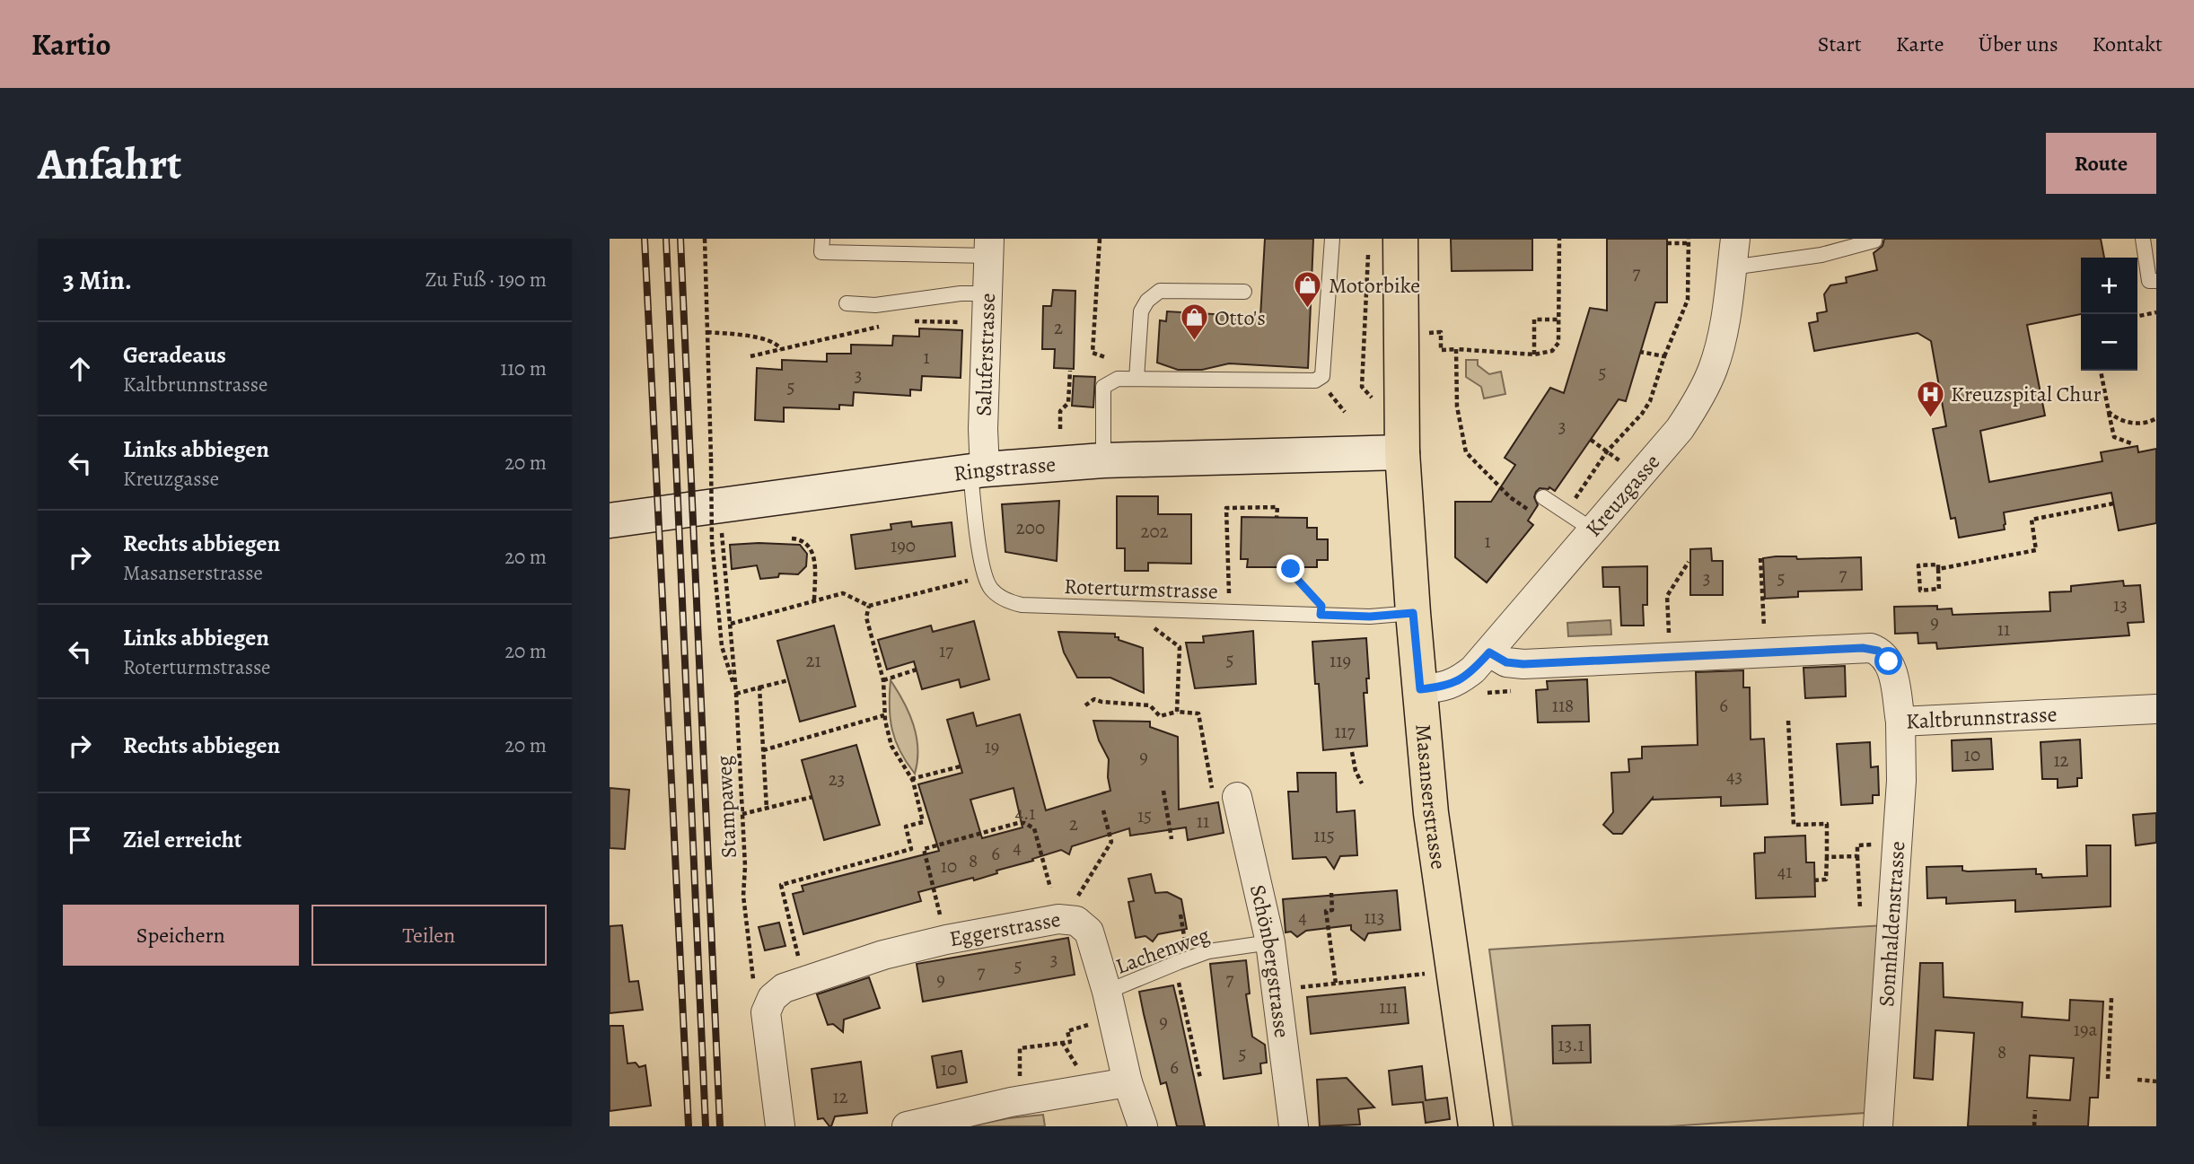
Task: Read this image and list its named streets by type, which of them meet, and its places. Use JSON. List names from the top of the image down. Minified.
{"streets":{"main road":["Ringstrasse","Masanserstrasse"],"street":["Saluferstrasse","Kreuzgasse","Kaltbrunnstrasse","Sonnhaldenstrasse","Eggerstrasse","Schönbergstrasse"],"lane":["Roterturmstrasse","Lachenweg"],"path":["Stampaweg"]},"crossings":[["Saluferstrasse","Ringstrasse"],["Saluferstrasse","Roterturmstrasse"],["Ringstrasse","Roterturmstrasse"],["Ringstrasse","Masanserstrasse"],["Kreuzgasse","Kaltbrunnstrasse"],["Kreuzgasse","Masanserstrasse"],["Roterturmstrasse","Masanserstrasse"],["Kaltbrunnstrasse","Sonnhaldenstrasse"],["Stampaweg","Eggerstrasse"],["Eggerstrasse","Lachenweg"],["Lachenweg","Schönbergstrasse"]],"places":{"shop":["Motorbike","Otto's"],"hospital":["Kreuzspital Chur"]},"house_numbers":["7","2","1","5","3","5","3","200","202","1","190","7","3","5","13","9","11","17","5","21","119","118","6","117","19","10","9","12","43","23","4.1","15","11","2","115","4","6","8","10","41","4","113","3","5","7","9","7","111","9","19a","13.1","8","5","6","10","12"],"page":{"header":"Kartio","nav":["Start","Karte","Über uns","Kontakt"],"buttons":["Route",["Speichern","Teilen"]],"title":"Anfahrt","heading":["3 Min.","Zu Fuß · 190 m"],"map_buttons":["+","−"],"list":[["Geradeaus","Kaltbrunnstrasse","110 m"],["Links abbiegen","Kreuzgasse","20 m"],["Rechts abbiegen","Masanserstrasse","20 m"],["Links abbiegen","Roterturmstrasse","20 m"],["Rechts abbiegen","20 m"],"Ziel erreicht"]}}
